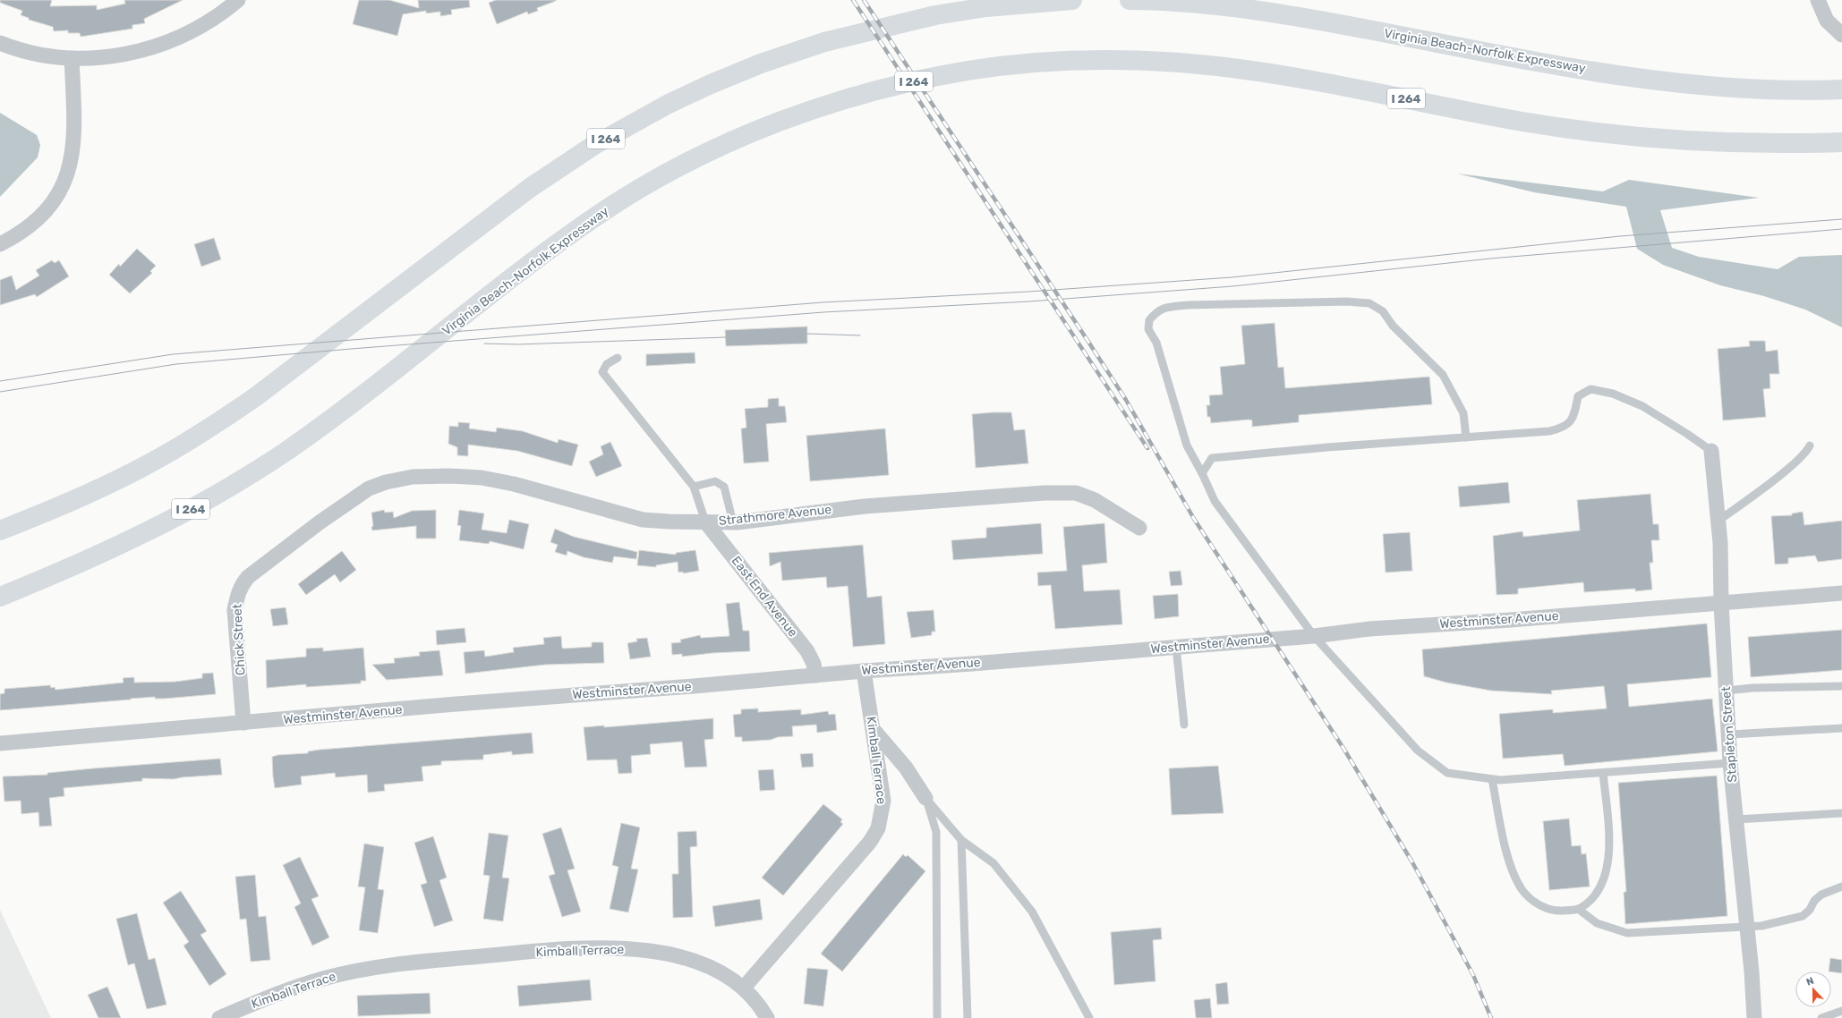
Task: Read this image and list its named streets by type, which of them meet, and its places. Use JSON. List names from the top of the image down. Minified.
{"streets":{"highway":["Virginia Beach-Norfolk Expressway","I 264"],"street":["Strathmore Avenue","East End Avenue","Westminster Avenue","Chick Street","Stapleton Street","Kimball Terrace"]},"crossings":[["Strathmore Avenue","East End Avenue"],["Strathmore Avenue","Chick Street"],["East End Avenue","Westminster Avenue"],["Westminster Avenue","Chick Street"],["Westminster Avenue","Stapleton Street"],["Westminster Avenue","Kimball Terrace"]],"north":"top"}
